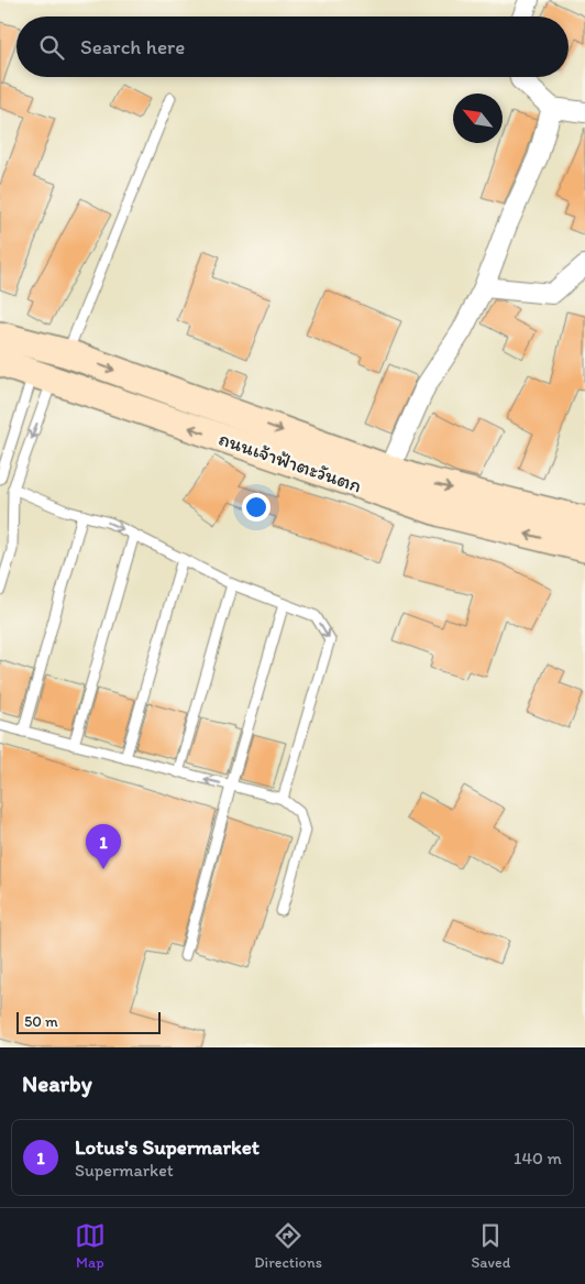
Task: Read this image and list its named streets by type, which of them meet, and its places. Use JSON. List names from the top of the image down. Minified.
{"streets":{"main road":["ถนนเจ้าฟ้าตะวันตก"]},"scale_bar":"50 m","north":"top left","page":{"search":"Search here","pins":"1","scale":"50 m","heading":"Nearby","list":[{"mark":"1","name":"Lotus's Supermarket","note":"Supermarket","value":"140 m"}],"nav":["Map","Directions","Saved"]}}
